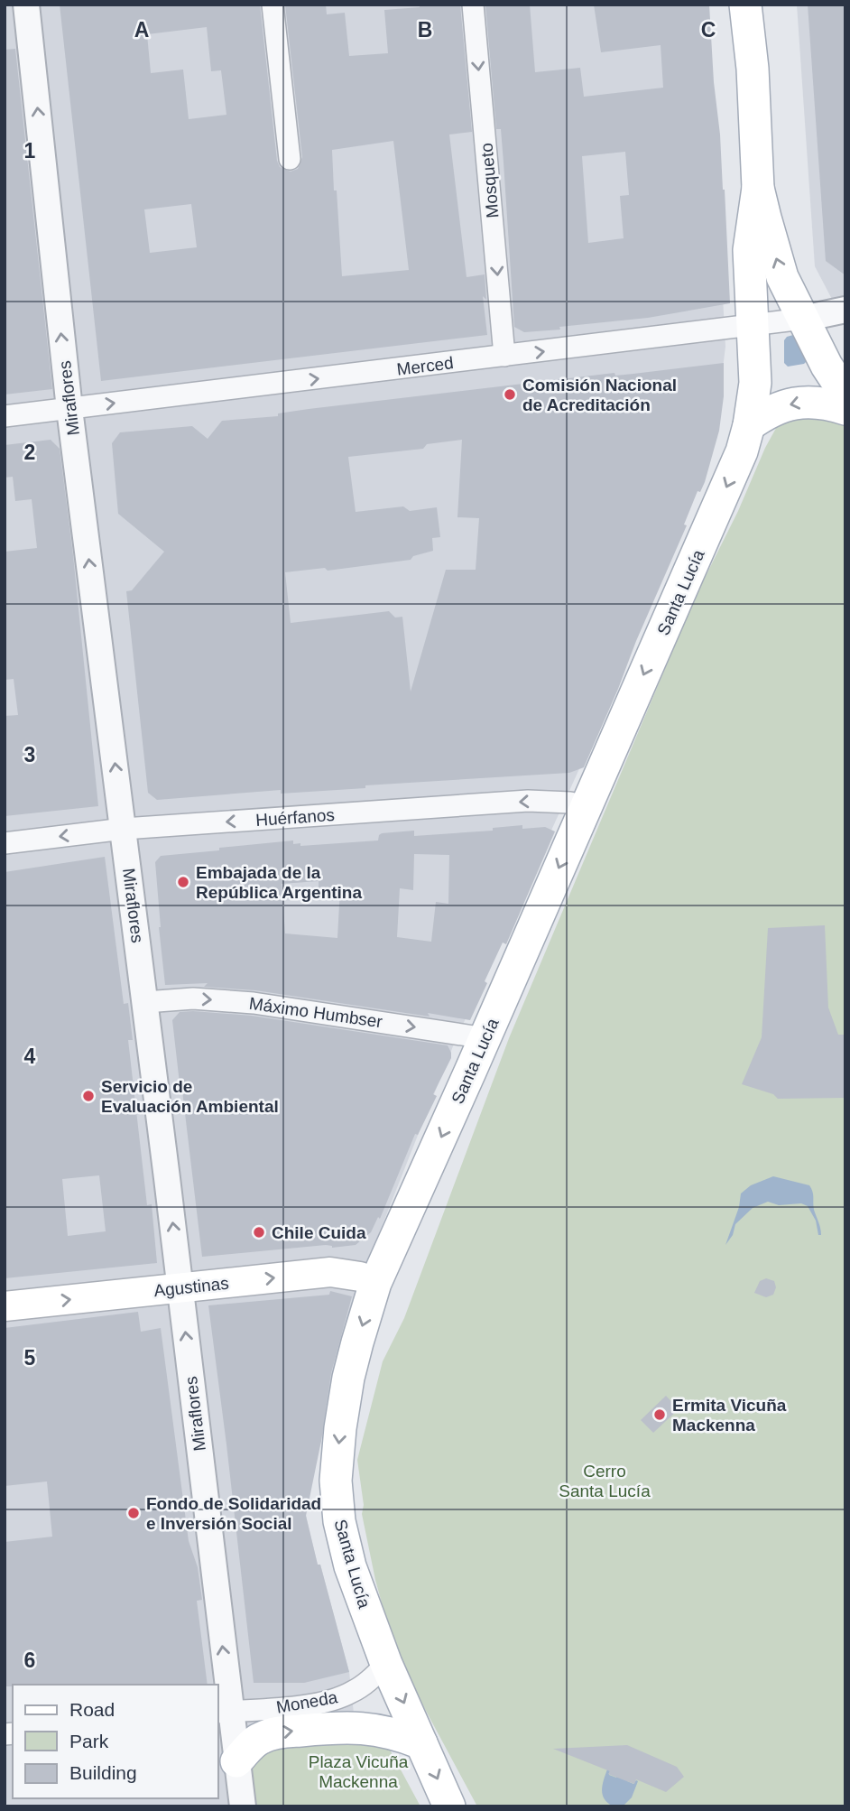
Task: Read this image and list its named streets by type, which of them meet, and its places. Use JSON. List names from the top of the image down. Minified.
{"streets":{"main road":["Santa Lucía","Agustinas"],"street":["Mosqueto","Merced","Miraflores","Huérfanos","Máximo Humbser","Moneda"]},"crossings":[["Mosqueto","Merced"],["Merced","Miraflores"],["Merced","Santa Lucía"],["Miraflores","Huérfanos"],["Miraflores","Máximo Humbser"],["Miraflores","Agustinas"],["Miraflores","Moneda"],["Santa Lucía","Huérfanos"],["Santa Lucía","Máximo Humbser"],["Santa Lucía","Agustinas"],["Santa Lucía","Moneda"]],"one_way":["Mosqueto","Merced","Miraflores","Santa Lucía","Huérfanos","Máximo Humbser","Agustinas"],"parks":["Cerro Santa Lucía","Plaza Vicuña Mackenna"],"places":["Comisión Nacional de Acreditación","Embajada de la República Argentina","Servicio de Evaluación Ambiental","Chile Cuida","Ermita Vicuña Mackenna","Fondo de Solidaridad e Inversión Social"],"legend":["Road","Park","Building"],"grid":{"columns":["A","B","C"],"rows":["1","2","3","4","5","6"]}}
